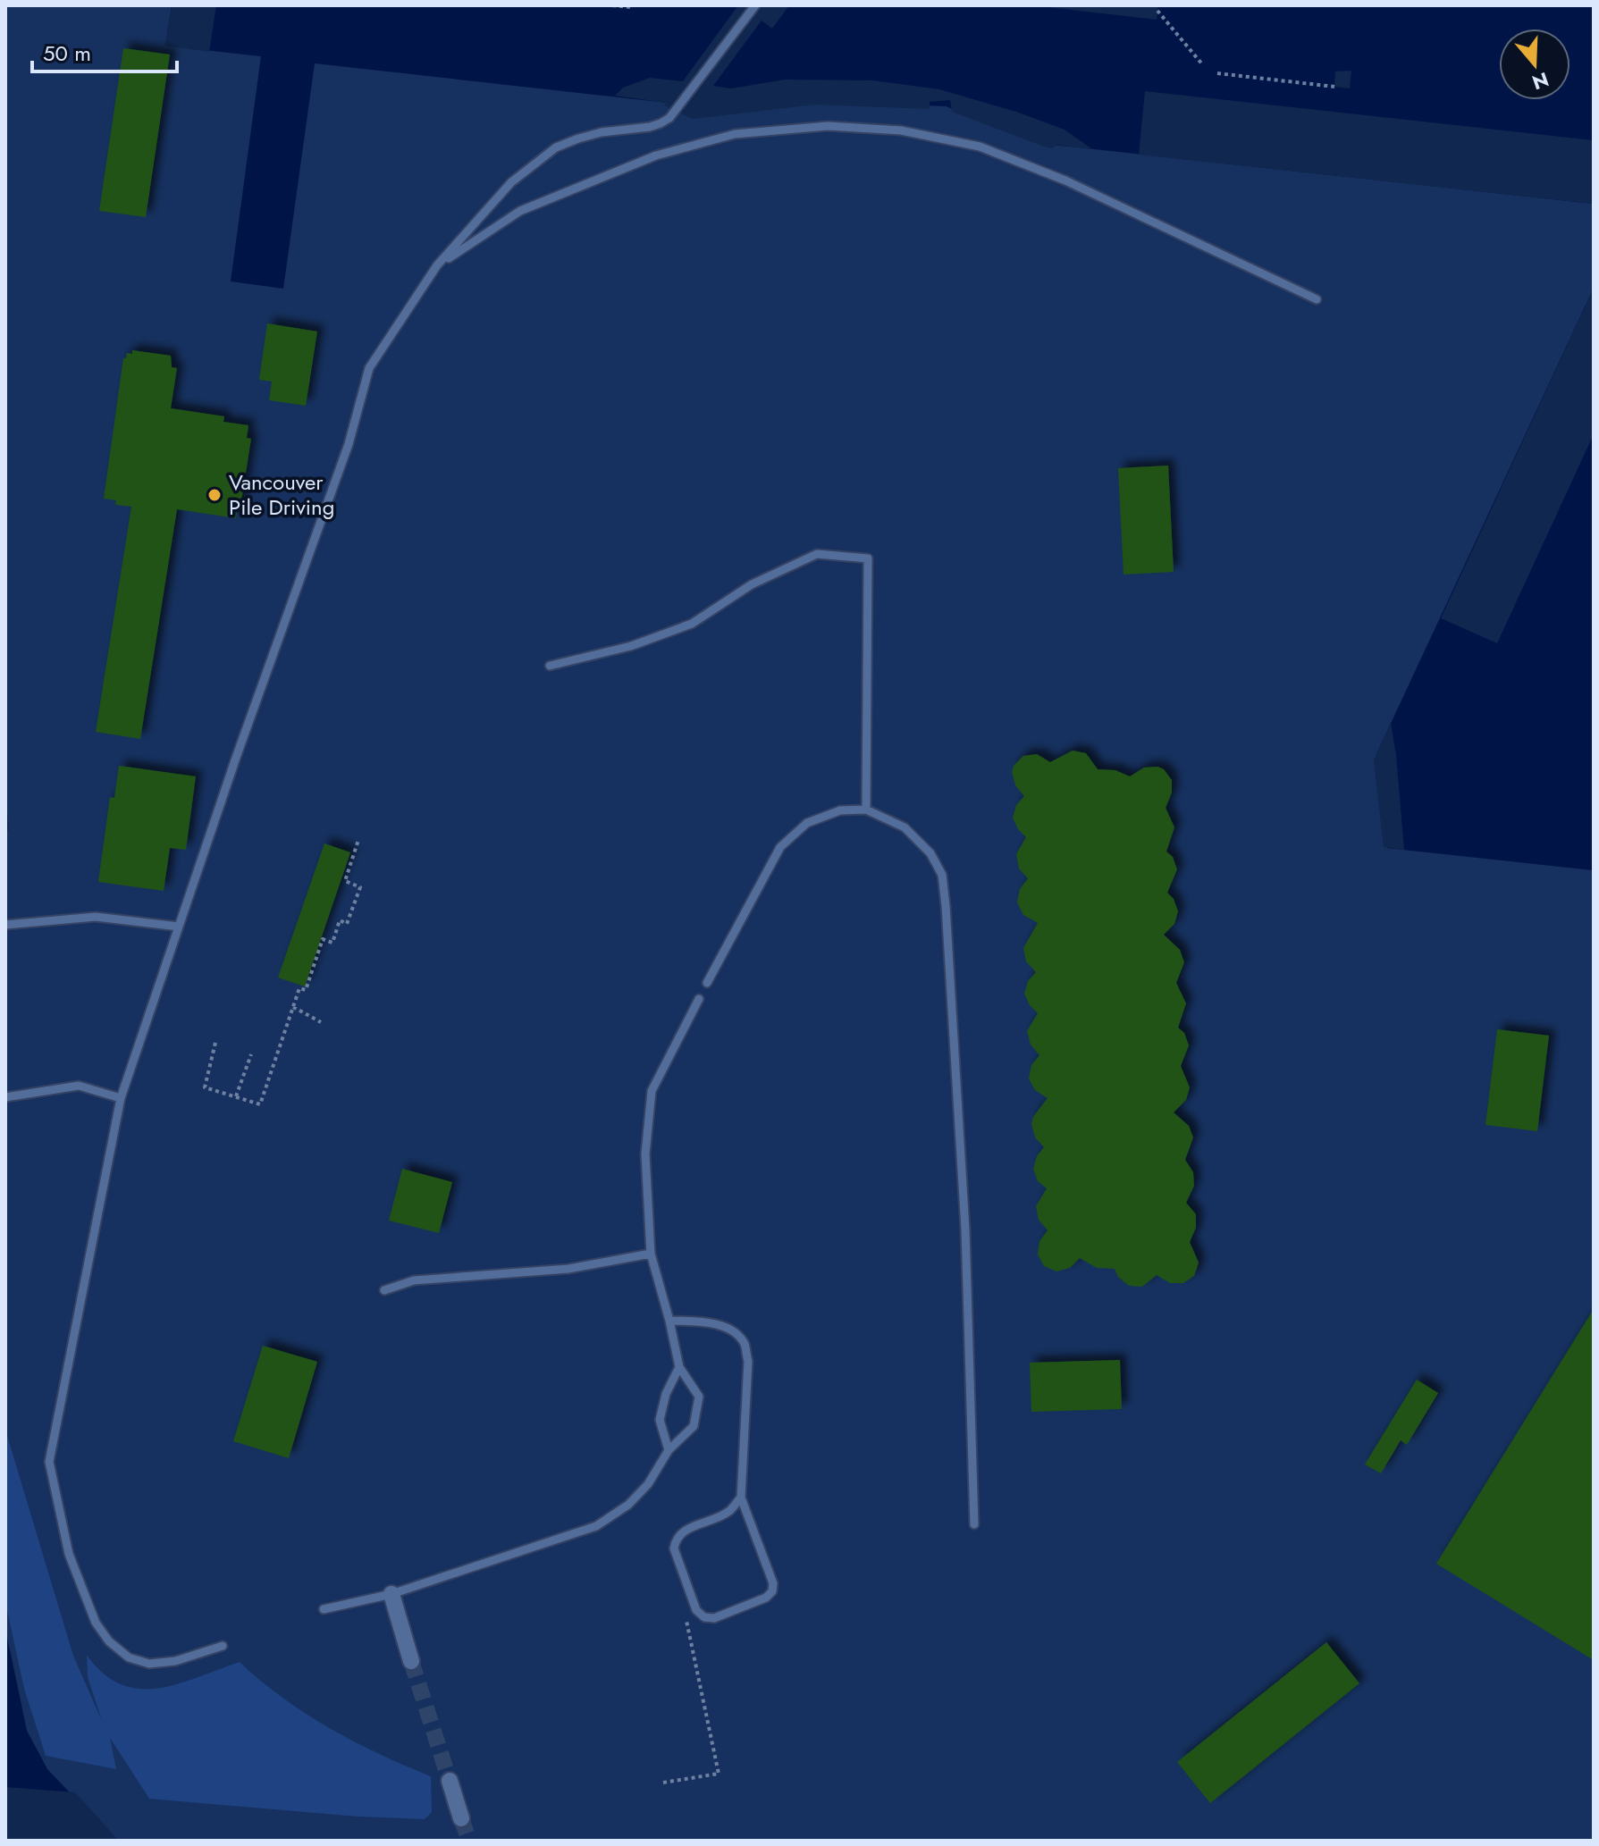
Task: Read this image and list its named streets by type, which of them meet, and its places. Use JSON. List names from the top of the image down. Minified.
{"places":["Vancouver Pile Driving"],"scale_bar":"50 m","north":"bottom"}
